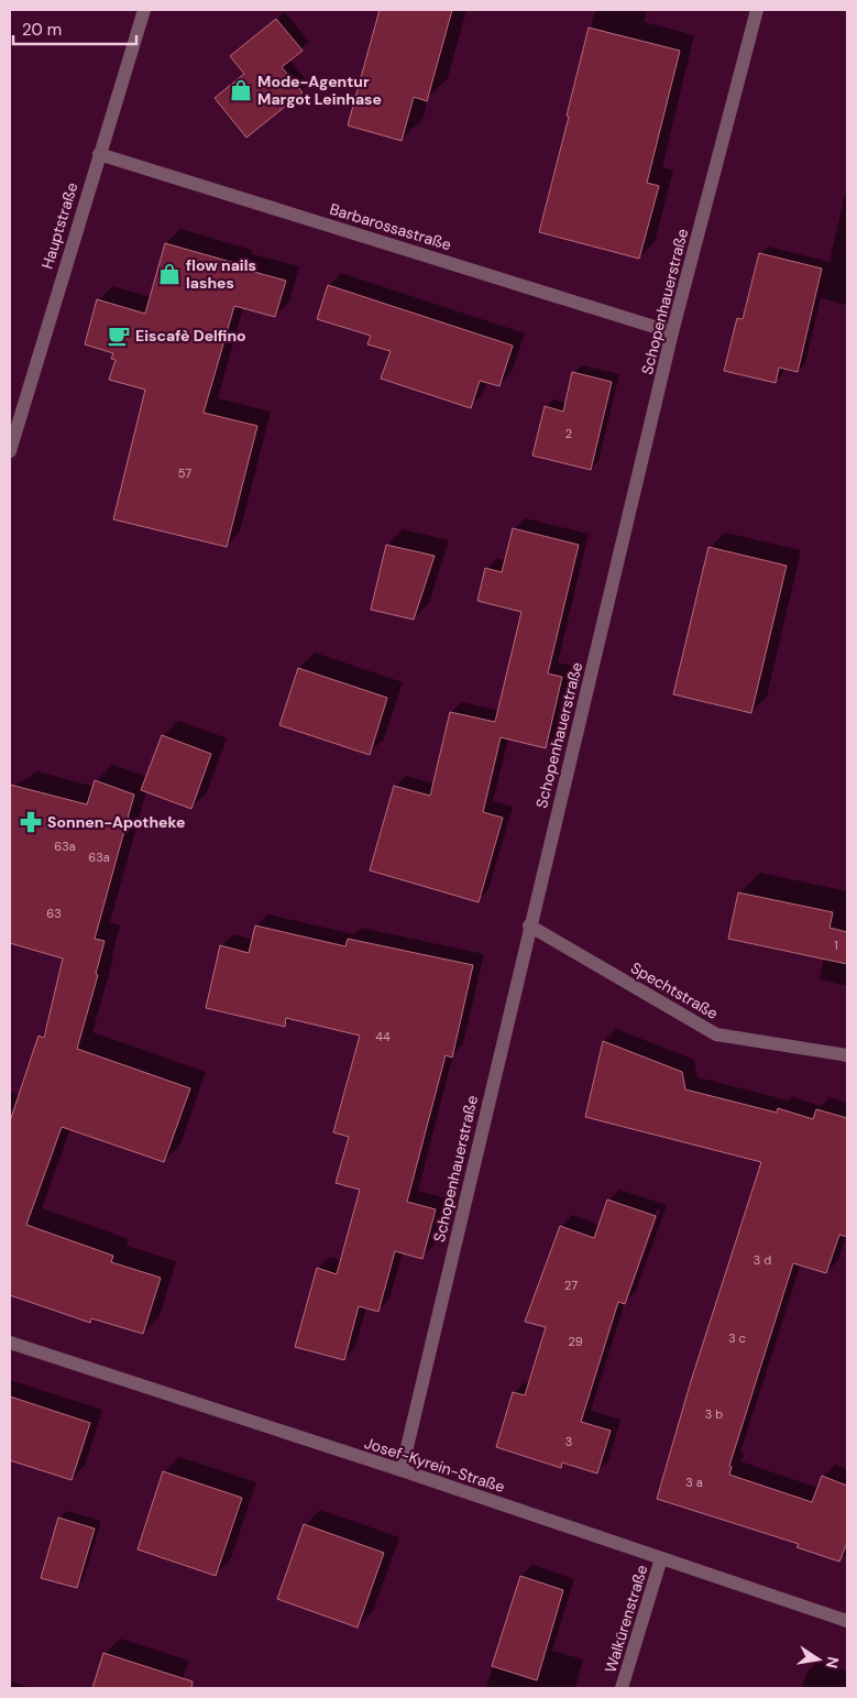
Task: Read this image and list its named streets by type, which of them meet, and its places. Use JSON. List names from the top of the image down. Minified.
{"streets":{"street":["Hauptstraße","Barbarossastraße","Schopenhauerstraße","Spechtstraße","Josef-Kyrein-Straße","Walkürenstraße"]},"crossings":[["Hauptstraße","Barbarossastraße"],["Barbarossastraße","Schopenhauerstraße"],["Schopenhauerstraße","Spechtstraße"],["Schopenhauerstraße","Josef-Kyrein-Straße"],["Josef-Kyrein-Straße","Walkürenstraße"]],"places":{"shop":["Mode-Agentur Margot Leinhase","flow nails lashes"],"cafe":["Eiscafè Delfino"],"pharmacy":["Sonnen-Apotheke"]},"house_numbers":["2","57","63a","63a","63","1","44","3 d","27","3 c","29","3 b","3","3 a"],"scale_bar":"20 m","north":"right"}
